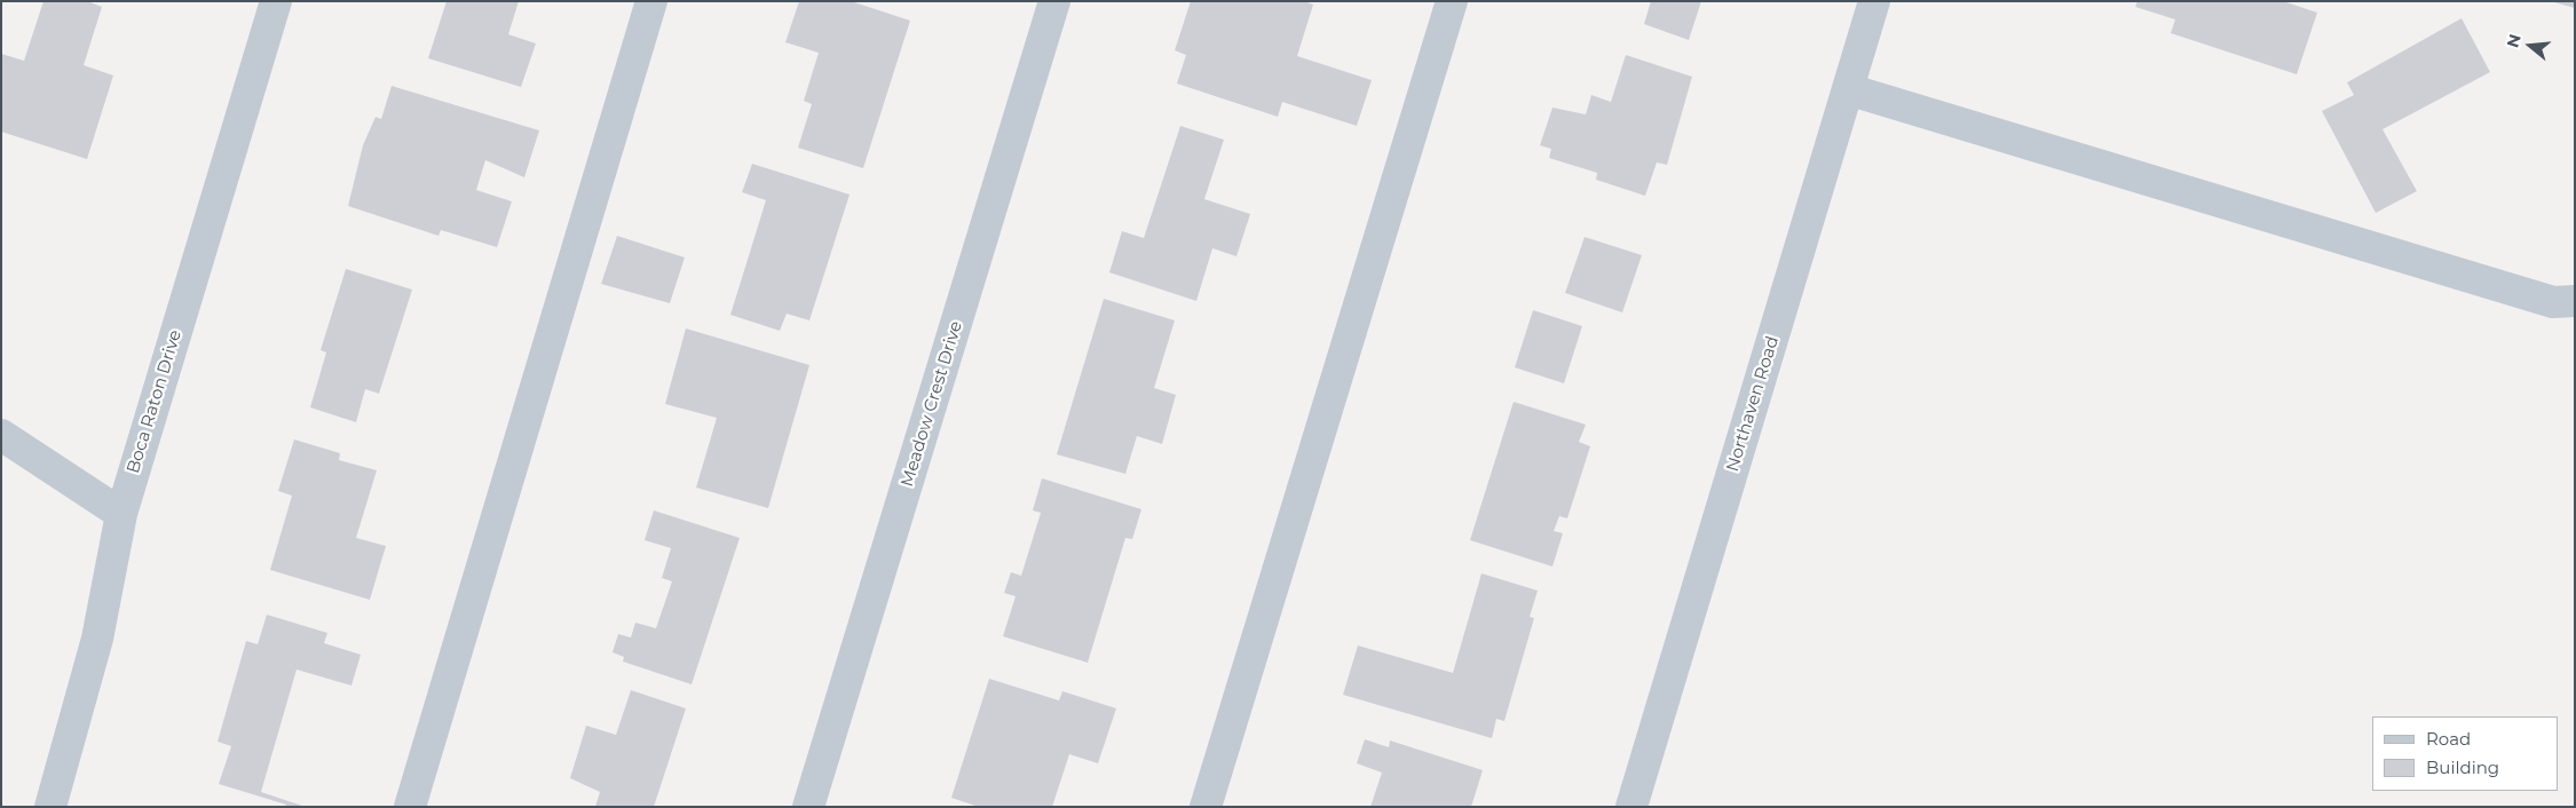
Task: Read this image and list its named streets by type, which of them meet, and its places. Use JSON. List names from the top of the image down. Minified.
{"streets":{"street":["Boca Raton Drive","Meadow Crest Drive","Northaven Road"]},"legend":["Road","Building"],"north":"left"}
